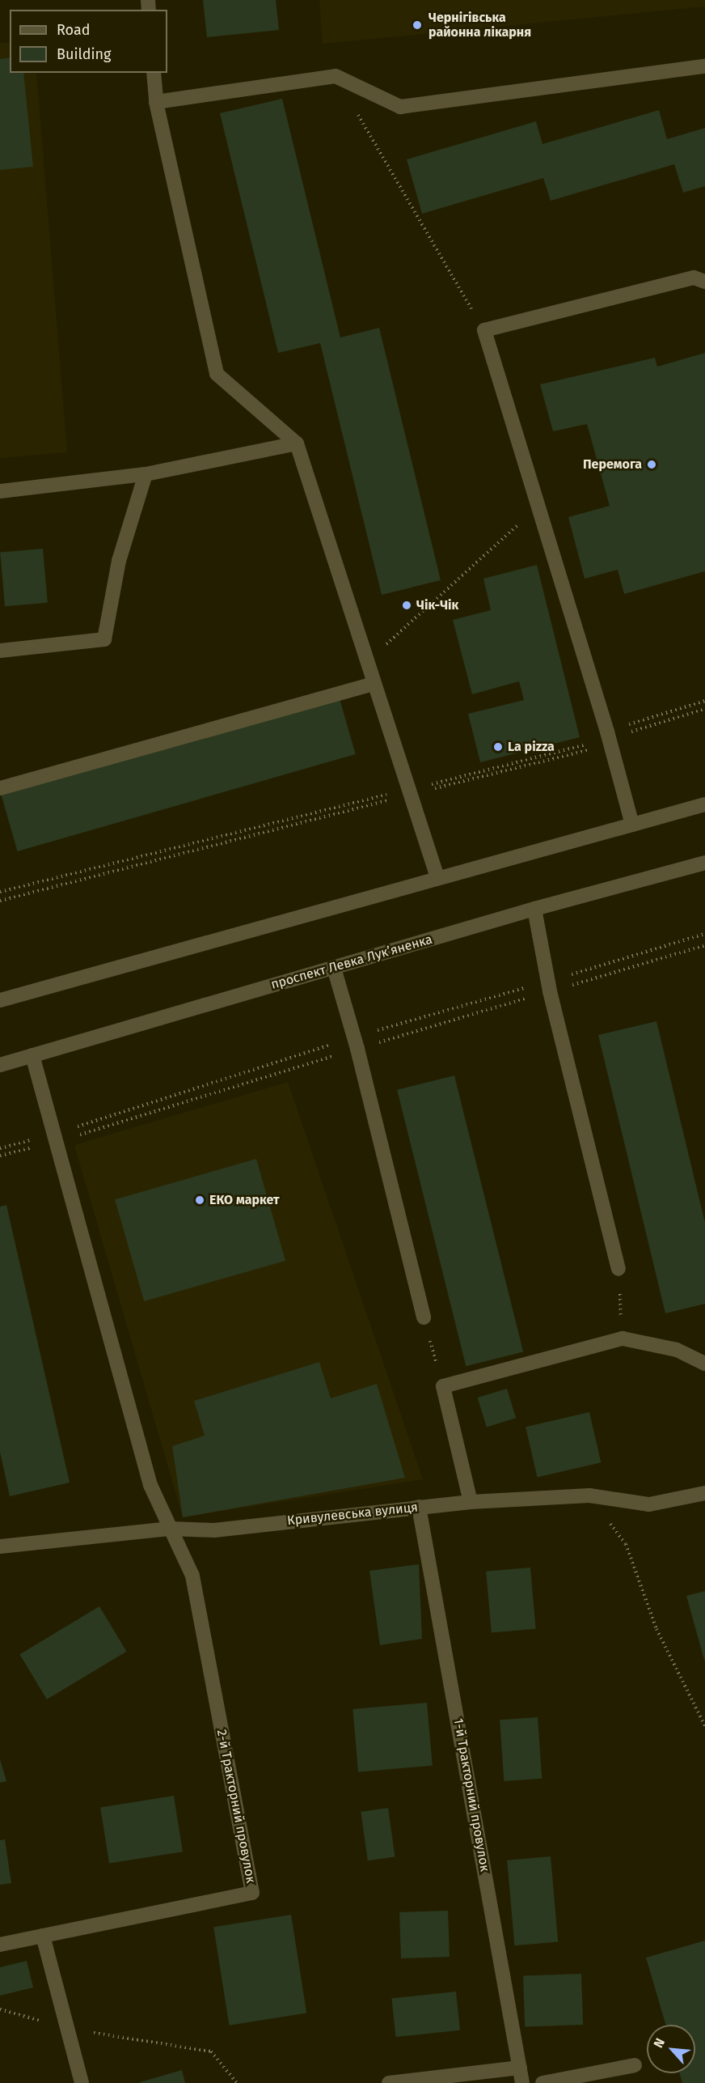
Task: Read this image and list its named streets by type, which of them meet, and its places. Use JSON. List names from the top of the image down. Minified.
{"streets":{"street":["проспект Левка Лукʼяненка","Кривулевська вулиця","1-й Тракторний провулок","2-й Тракторний провулок"]},"crossings":[["Кривулевська вулиця","1-й Тракторний провулок"],["Кривулевська вулиця","2-й Тракторний провулок"]],"places":["Чернігівська районна лікарня","Перемога","Чік-Чік","La pizza","ЕКО маркет"],"legend":["Road","Building"],"north":"top left"}
